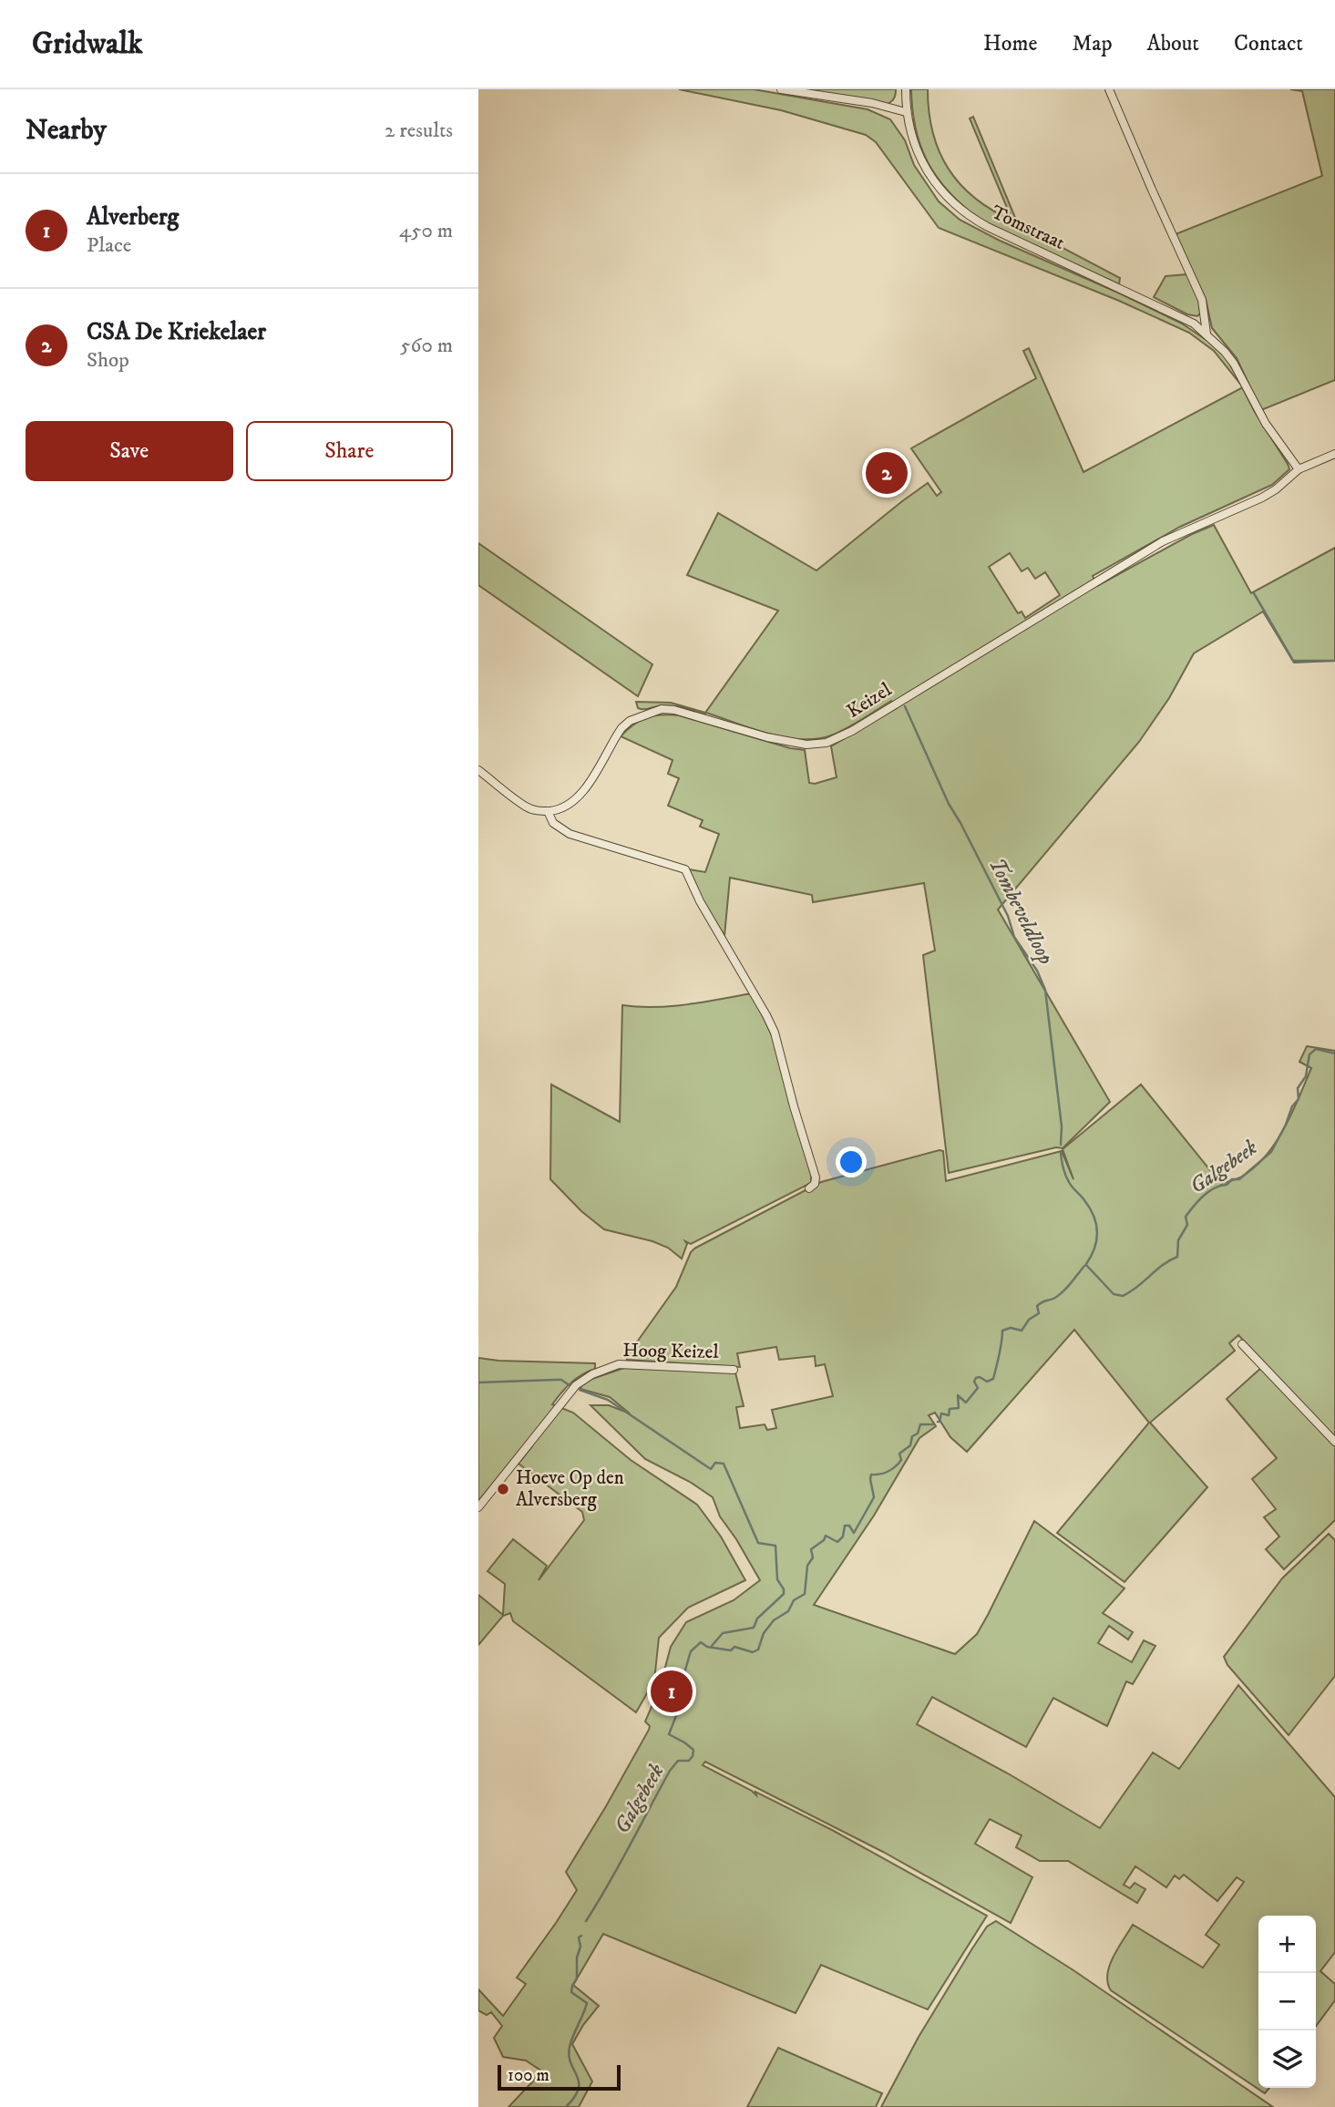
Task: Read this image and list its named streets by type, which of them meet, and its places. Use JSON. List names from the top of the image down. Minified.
{"streets":{"street":["Tomstraat","Keizel","Hoog Keizel"]},"crossings":[["Tomstraat","Keizel"]],"water":["Tombeveldloop","Galgebeek"],"places":["Hoeve Op den Alversberg"],"scale_bar":"100 m","page":{"header":"Gridwalk","nav":["Home","Map","About","Contact"],"heading":["Nearby","2 results"],"list":[{"mark":"1","name":"Alverberg","note":"Place","value":"450 m"},{"mark":"2","name":"CSA De Kriekelaer","note":"Shop","value":"560 m"}],"buttons":["Save","Share"],"pins":["2","1"],"map_buttons":["+","−"],"scale":"100 m"}}
